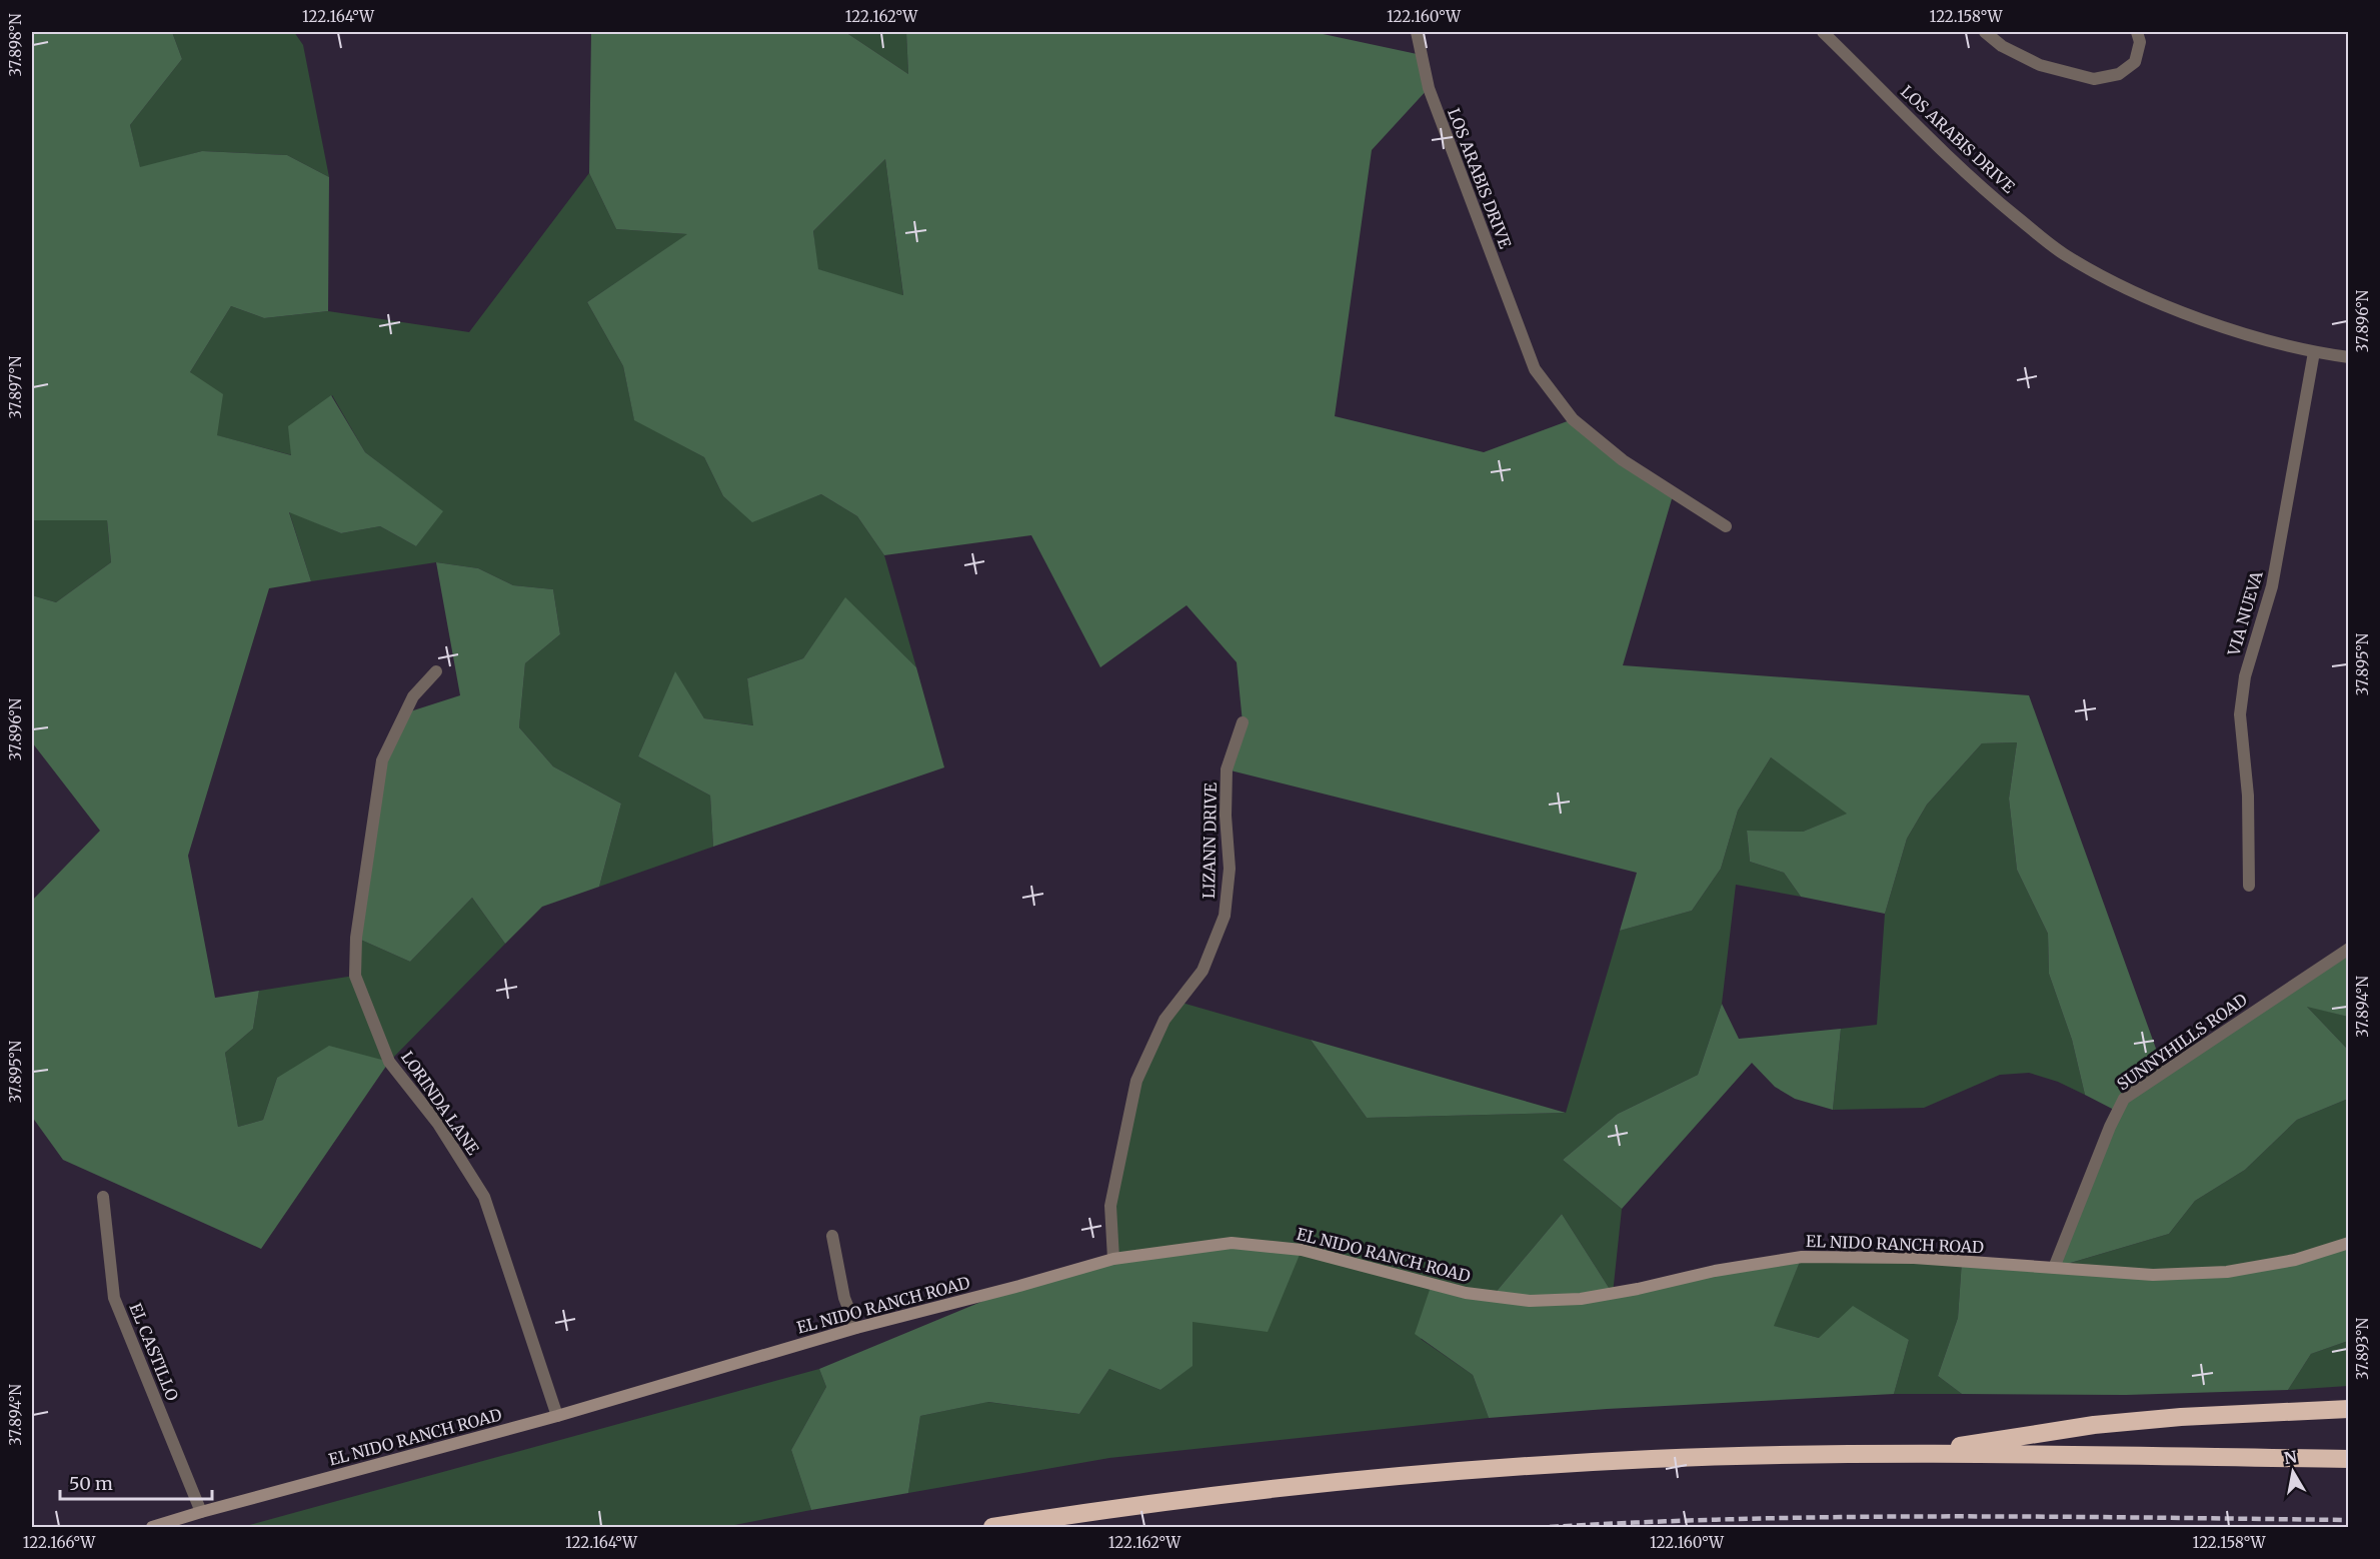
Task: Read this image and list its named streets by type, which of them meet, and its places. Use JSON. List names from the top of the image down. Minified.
{"streets":{"street":["LOS ARABIS DRIVE","VIA NUEVA","LIZANN DRIVE","SUNNYHILLS ROAD","LORINDA LANE","EL NIDO RANCH ROAD","EL CASTILLO"]},"crossings":[["LOS ARABIS DRIVE","VIA NUEVA"],["LIZANN DRIVE","EL NIDO RANCH ROAD"],["SUNNYHILLS ROAD","EL NIDO RANCH ROAD"],["LORINDA LANE","EL NIDO RANCH ROAD"],["EL NIDO RANCH ROAD","EL CASTILLO"]],"scale_bar":"50 m","north":"top","coordinates":["122.164°W","122.162°W","122.160°W","122.158°W","37.898°N","37.896°N","37.897°N","37.895°N","37.894°N","37.893°N","122.166°W"]}
